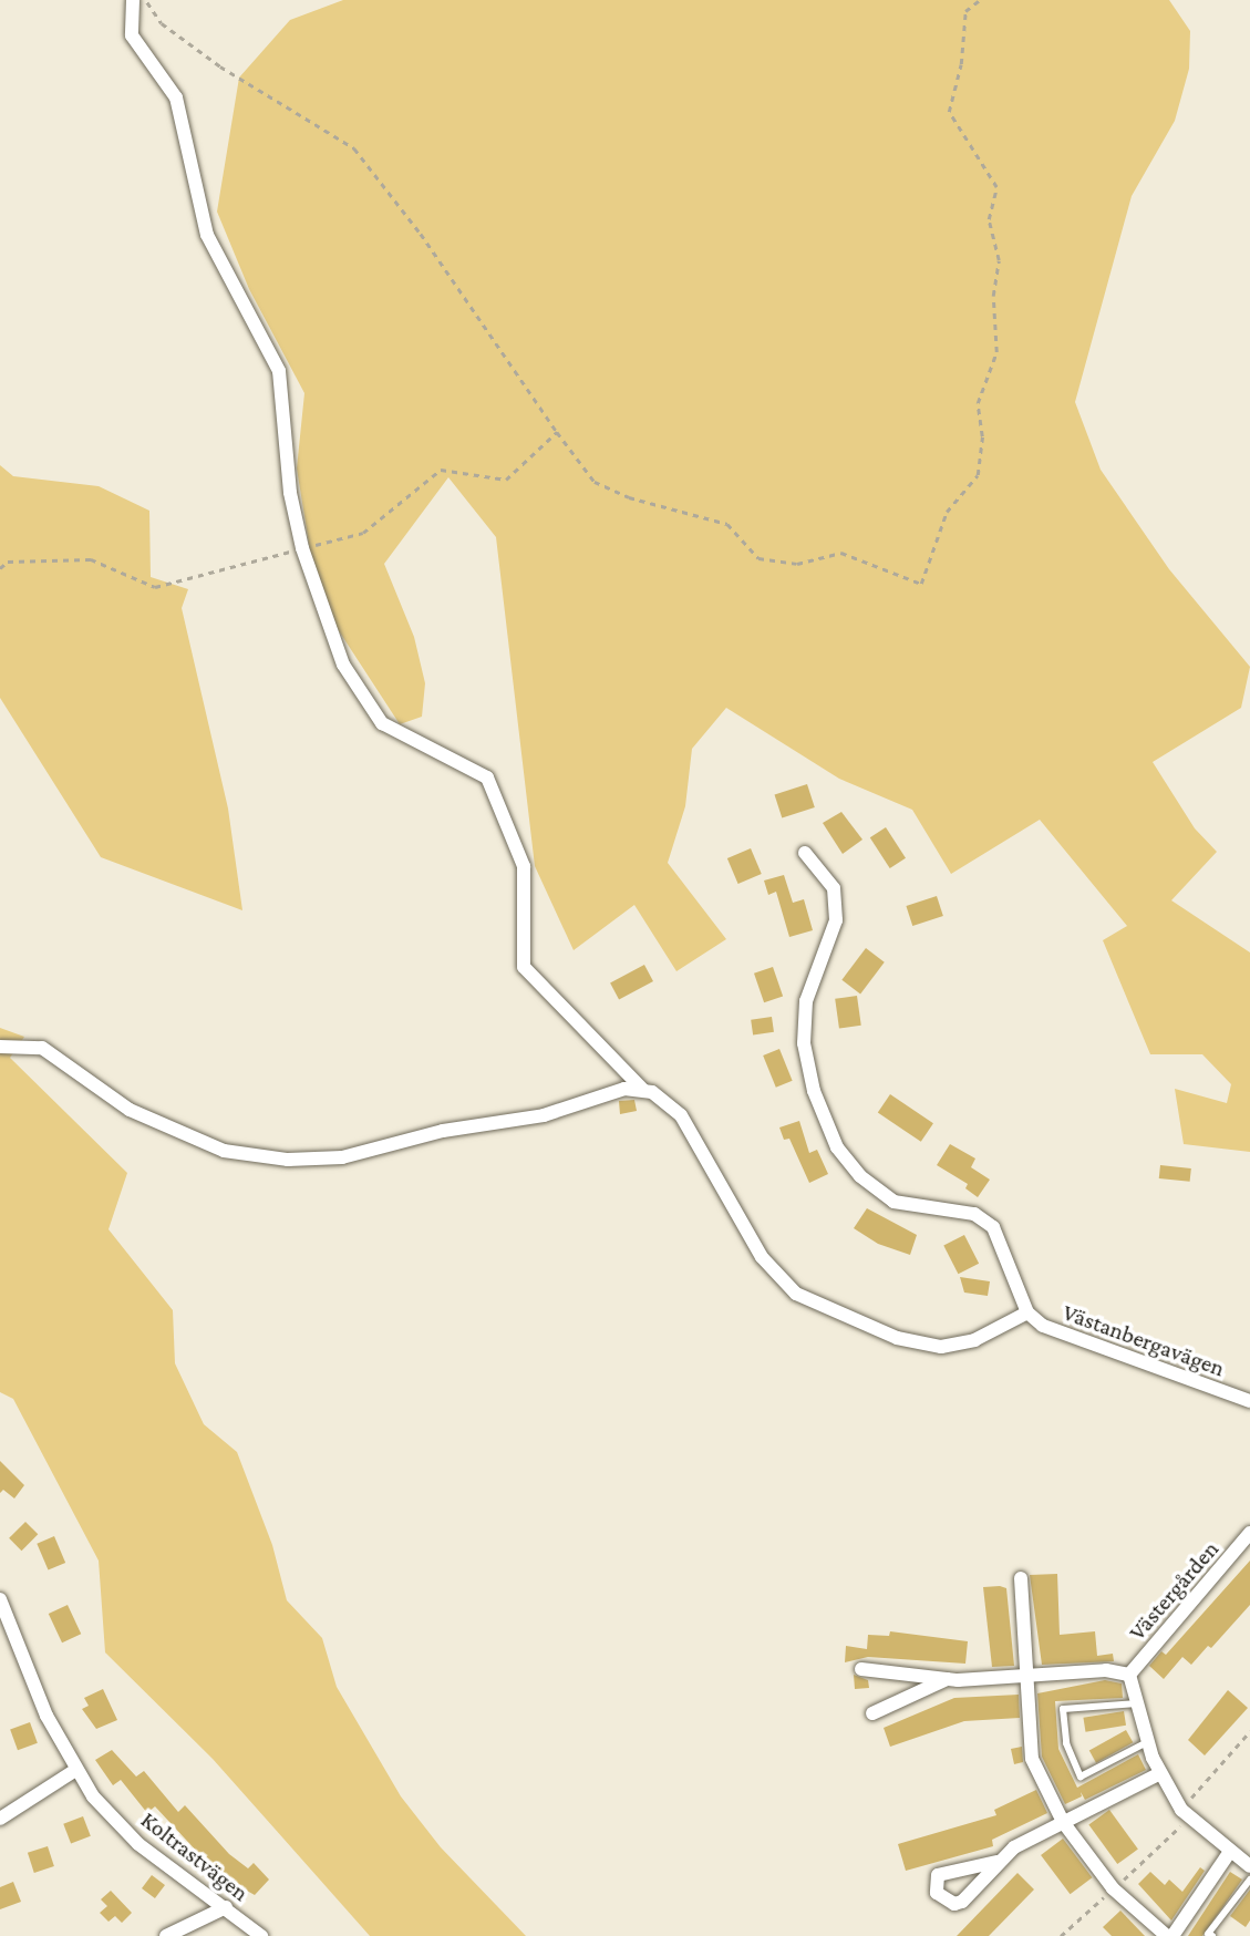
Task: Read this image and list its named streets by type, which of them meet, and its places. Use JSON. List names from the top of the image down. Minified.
{"streets":{"street":["Västanbergavägen","Västergården","Koltrastvägen"]}}
